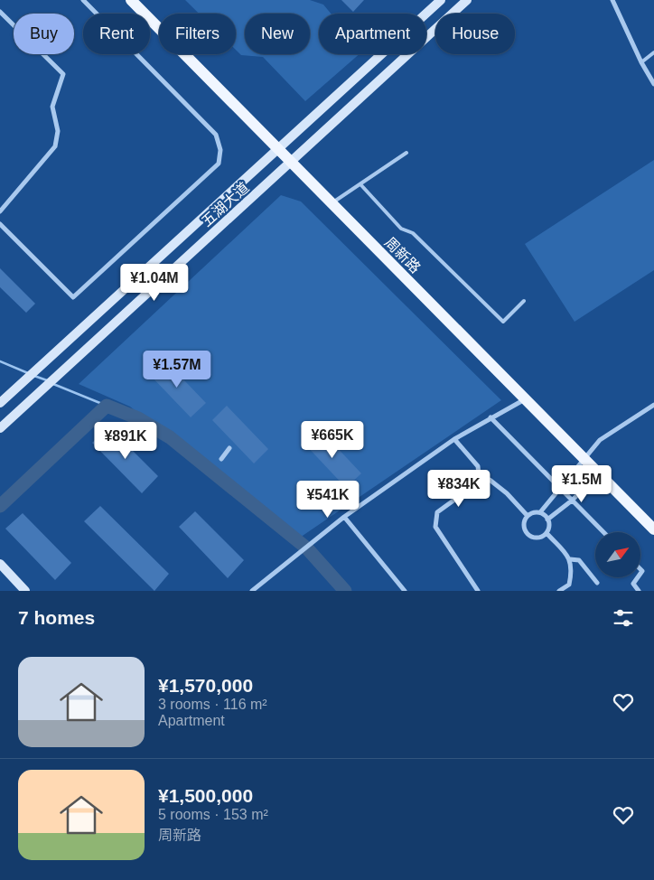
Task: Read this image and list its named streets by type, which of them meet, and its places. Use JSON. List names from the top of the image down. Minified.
{"streets":{"main road":["五湖大道","周新路"]},"crossings":[["五湖大道","周新路"]],"north":"top right","page":{"chip":["Buy","Rent","Filters","New","Apartment","House"],"price":["¥1.04M","¥1.57M","¥665K","¥891K","¥1.5M","¥834K","¥541K"],"heading":"7 homes","list":[{"name":"¥1,570,000","note":"3 rooms · 116 m² · Apartment"},{"name":"¥1,500,000","note":"5 rooms · 153 m² · 周新路"}]}}
